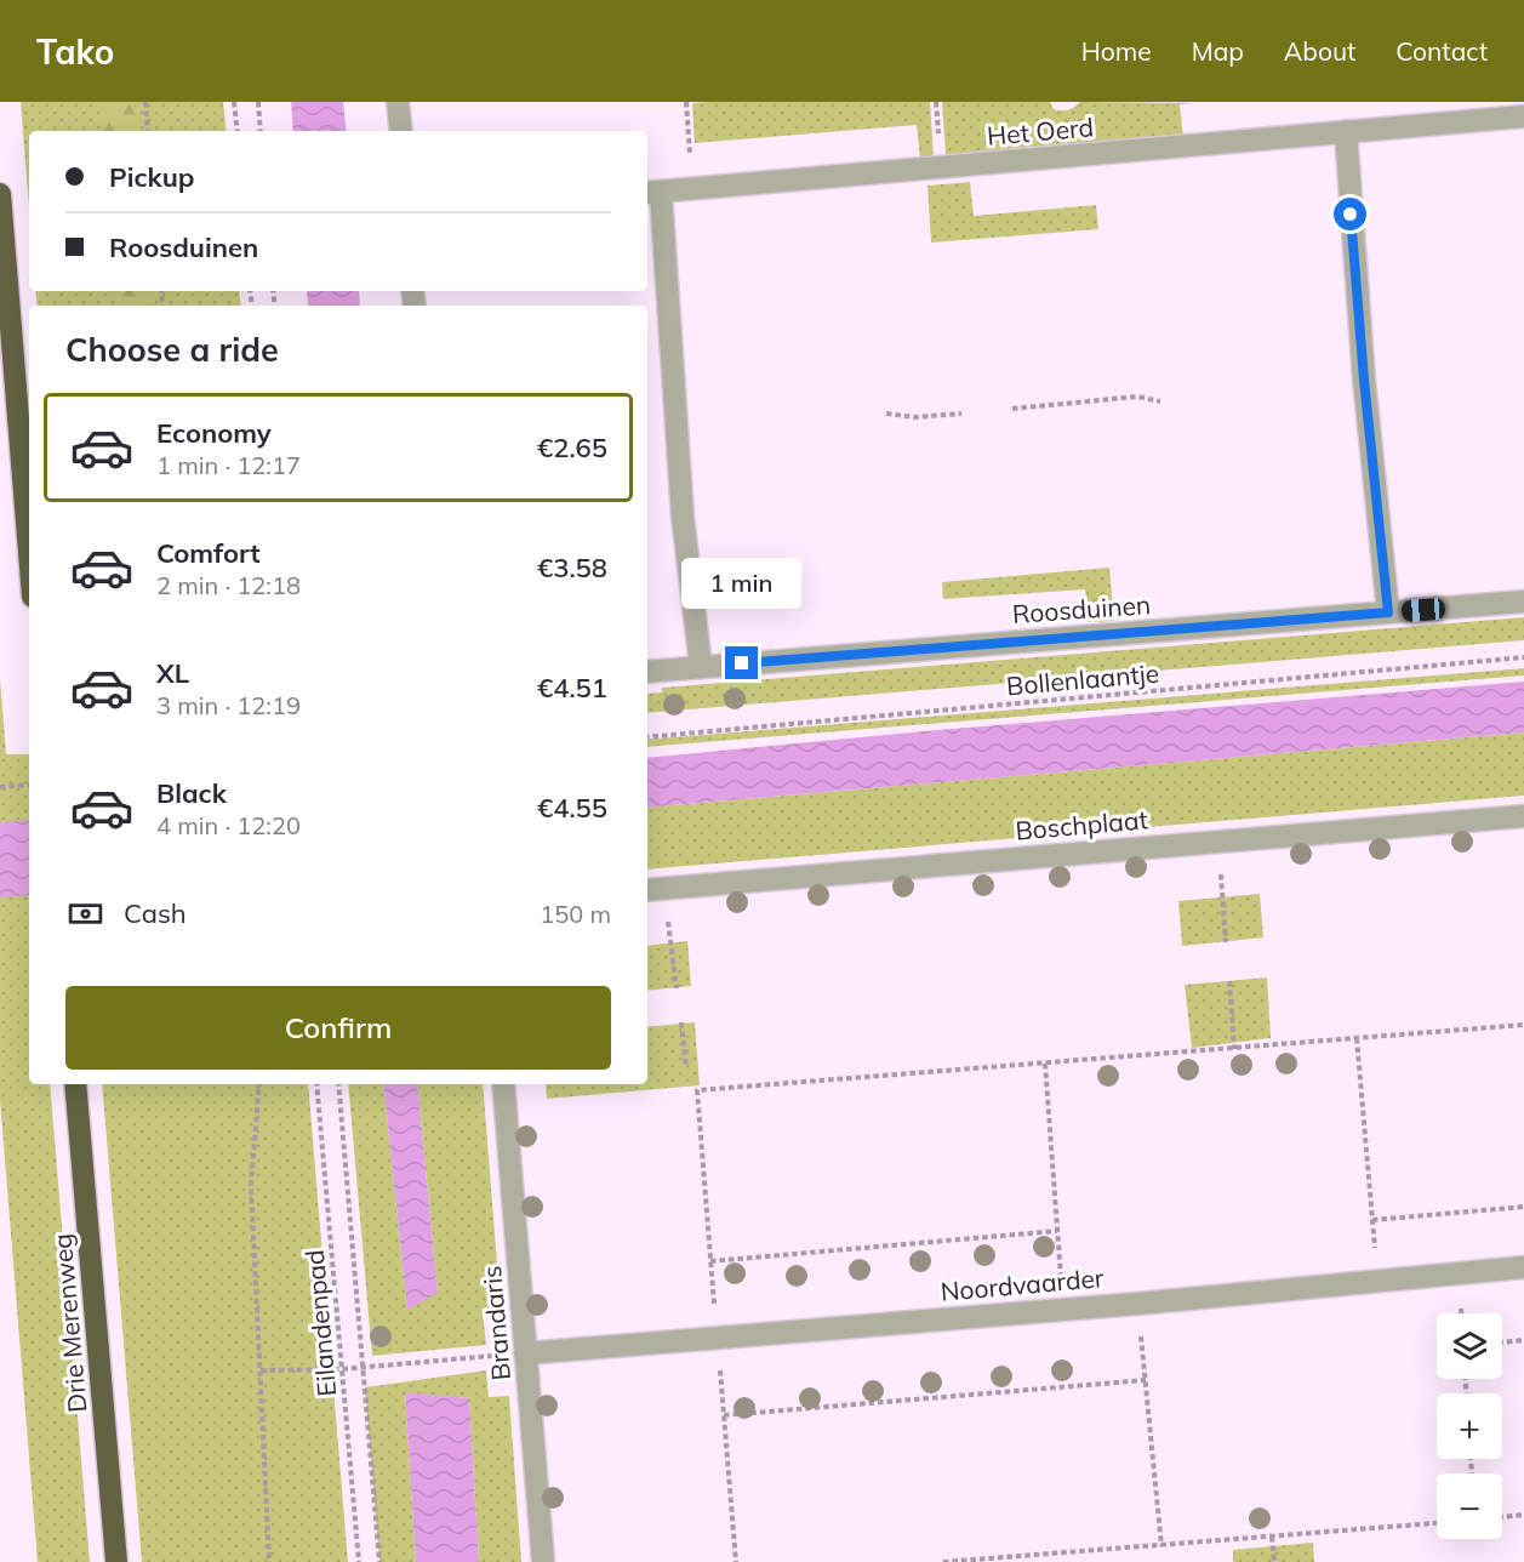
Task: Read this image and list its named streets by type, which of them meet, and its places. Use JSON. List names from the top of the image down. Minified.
{"streets":{"highway":["Drie Merenweg"],"street":["Het Oerd","Roosduinen","Boschplaat","Noordvaarder","Brandaris"],"path":["Bollenlaantje","Eilandenpad"]},"crossings":[["Noordvaarder","Brandaris"]],"page":{"header":"Tako","nav":["Home","Map","About","Contact"],"banner":["Pickup","Roosduinen"],"heading":"Choose a ride","list":[{"name":"Economy","note":"1 min · 12:17","value":"€2.65"},{"name":"Comfort","note":"2 min · 12:18","value":"€3.58"},{"name":"XL","note":"3 min · 12:19","value":"€4.51"},{"name":"Black","note":"4 min · 12:20","value":"€4.55"}],"bubble":"1 min","pay":["Cash","150 m"],"buttons":"Confirm","map_buttons":["+","−"]}}
